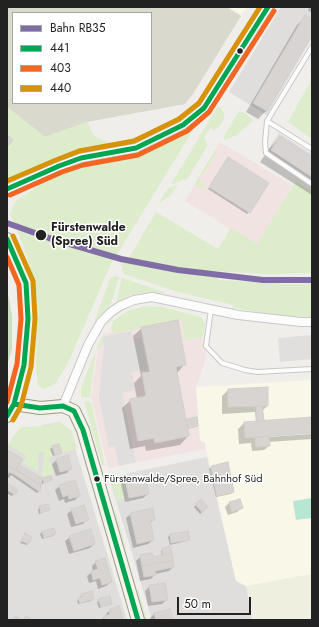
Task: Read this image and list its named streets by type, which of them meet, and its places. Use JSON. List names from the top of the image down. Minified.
{"places":["Fürstenwalde (Spree) Süd","Fürstenwalde/Spree, Bahnhof Süd"],"lines":["transit line 441","transit line 440","transit line 403","rail line RB35"],"legend":["Bahn RB35","441","403","440"],"scale_bar":"50 m"}
